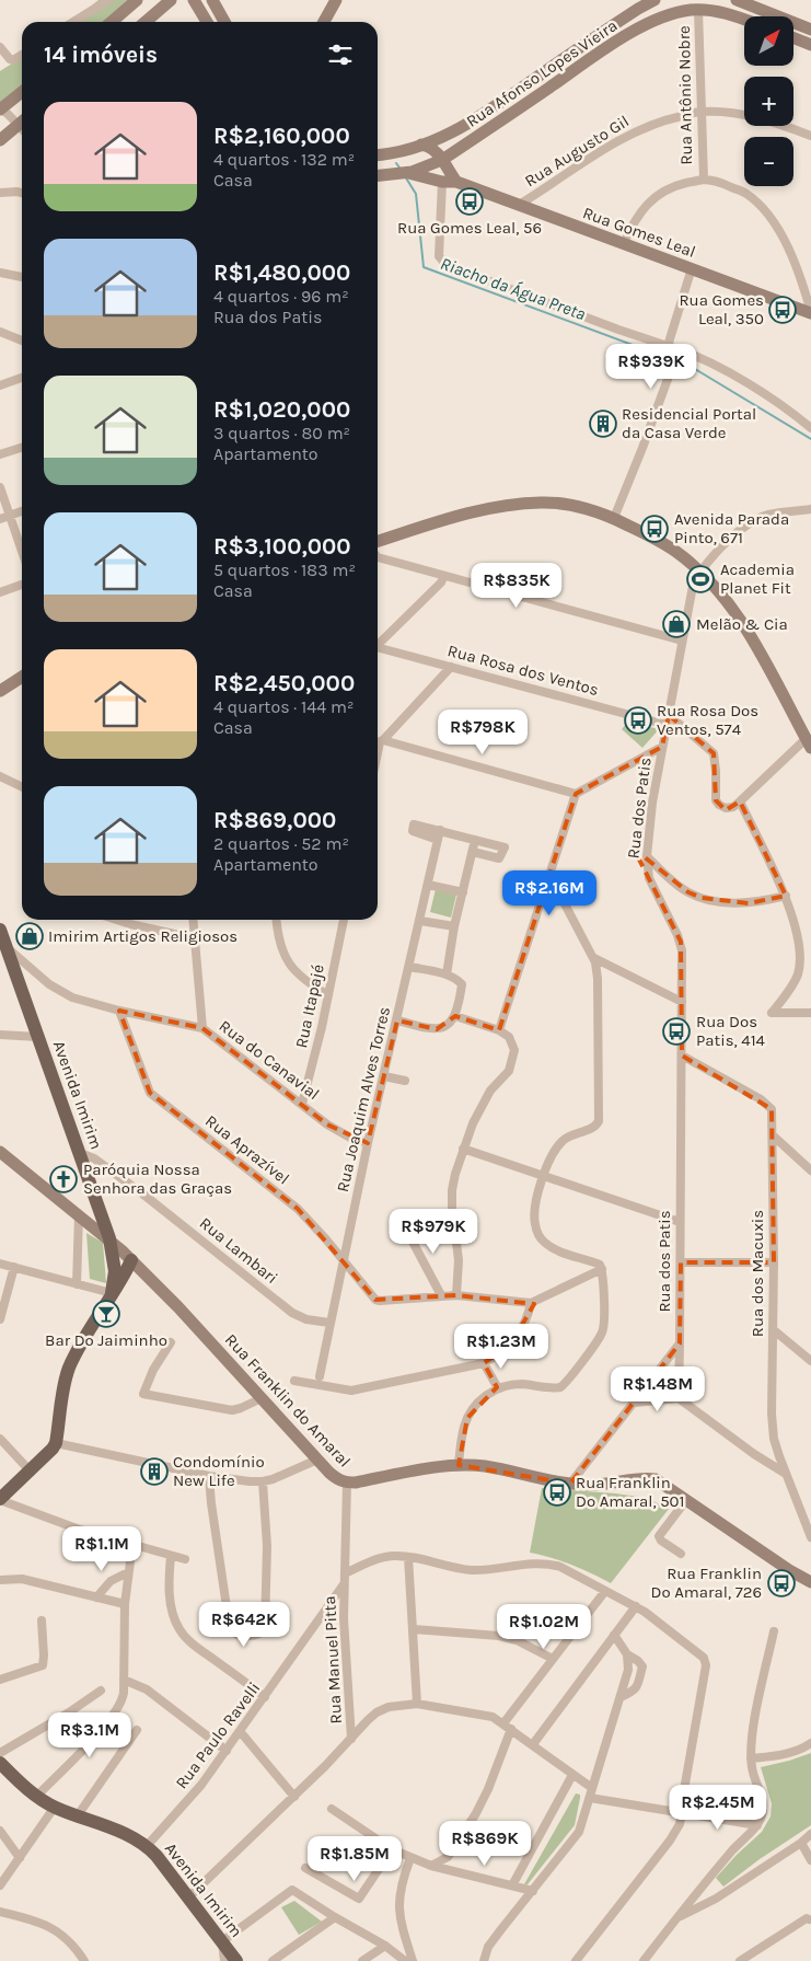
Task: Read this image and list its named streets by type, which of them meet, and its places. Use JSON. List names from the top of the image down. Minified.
{"streets":{"main road":["Rua Afonso Lopes Vieira","Rua Gomes Leal","Avenida Imirim","Rua Franklin do Amaral"],"street":["Rua Antônio Nobre","Rua Augusto Gil","Rua Rosa dos Ventos","Rua dos Patis","Rua Itapajé","Rua do Canavial","Rua Joaquim Alves Torres","Rua Aprazível","Rua Lambari","Rua dos Macuxis","Rua Manuel Pitta","Rua Paulo Ravelli"]},"crossings":[["Rua Afonso Lopes Vieira","Rua Antônio Nobre"],["Rua Afonso Lopes Vieira","Rua Gomes Leal"],["Rua Antônio Nobre","Rua Augusto Gil"],["Rua Augusto Gil","Rua Gomes Leal"],["Rua Rosa dos Ventos","Rua dos Patis"],["Rua dos Patis","Rua dos Macuxis"],["Rua Itapajé","Rua do Canavial"],["Rua do Canavial","Avenida Imirim"],["Rua do Canavial","Rua Joaquim Alves Torres"],["Rua do Canavial","Rua Aprazível"],["Avenida Imirim","Rua Lambari"],["Avenida Imirim","Rua Franklin do Amaral"],["Avenida Imirim","Rua Manuel Pitta"],["Avenida Imirim","Rua Paulo Ravelli"],["Rua Joaquim Alves Torres","Rua Aprazível"],["Rua Joaquim Alves Torres","Rua Lambari"],["Rua Franklin do Amaral","Rua Manuel Pitta"],["Rua Manuel Pitta","Rua Paulo Ravelli"]],"water":["Riacho da Água Preta"],"places":{"bus stop":["Rua Gomes Leal, 56","Rua Gomes Leal, 350","Avenida Parada Pinto, 671","Rua Rosa Dos Ventos, 574","Rua Dos Patis, 414","Rua Franklin Do Amaral, 501","Rua Franklin Do Amaral, 726"],"building":["Residencial Portal da Casa Verde","Condomínio New Life"],"sports":["Academia Planet Fit"],"shop":["Melão & Cia","Imirim Artigos Religiosos"],"church":["Paróquia Nossa Senhora das Graças"],"bar":["Bar Do Jaiminho"]},"north":"top right","page":{"map_buttons":["+","−"],"heading":"14 imóveis","list":[{"name":"R$2,160,000","note":"4 quartos · 132 m² · Casa"},{"name":"R$1,480,000","note":"4 quartos · 96 m² · Rua dos Patis"},{"name":"R$1,020,000","note":"3 quartos · 80 m² · Apartamento"},{"name":"R$3,100,000","note":"5 quartos · 183 m² · Casa"},{"name":"R$2,450,000","note":"4 quartos · 144 m² · Casa"},{"name":"R$869,000","note":"2 quartos · 52 m² · Apartamento"}],"price":["R$939K","R$835K","R$798K","R$2.16M","R$979K","R$1.23M","R$1.48M","R$1.1M","R$642K","R$1.02M","R$3.1M","R$2.45M","R$869K","R$1.85M"]}}
